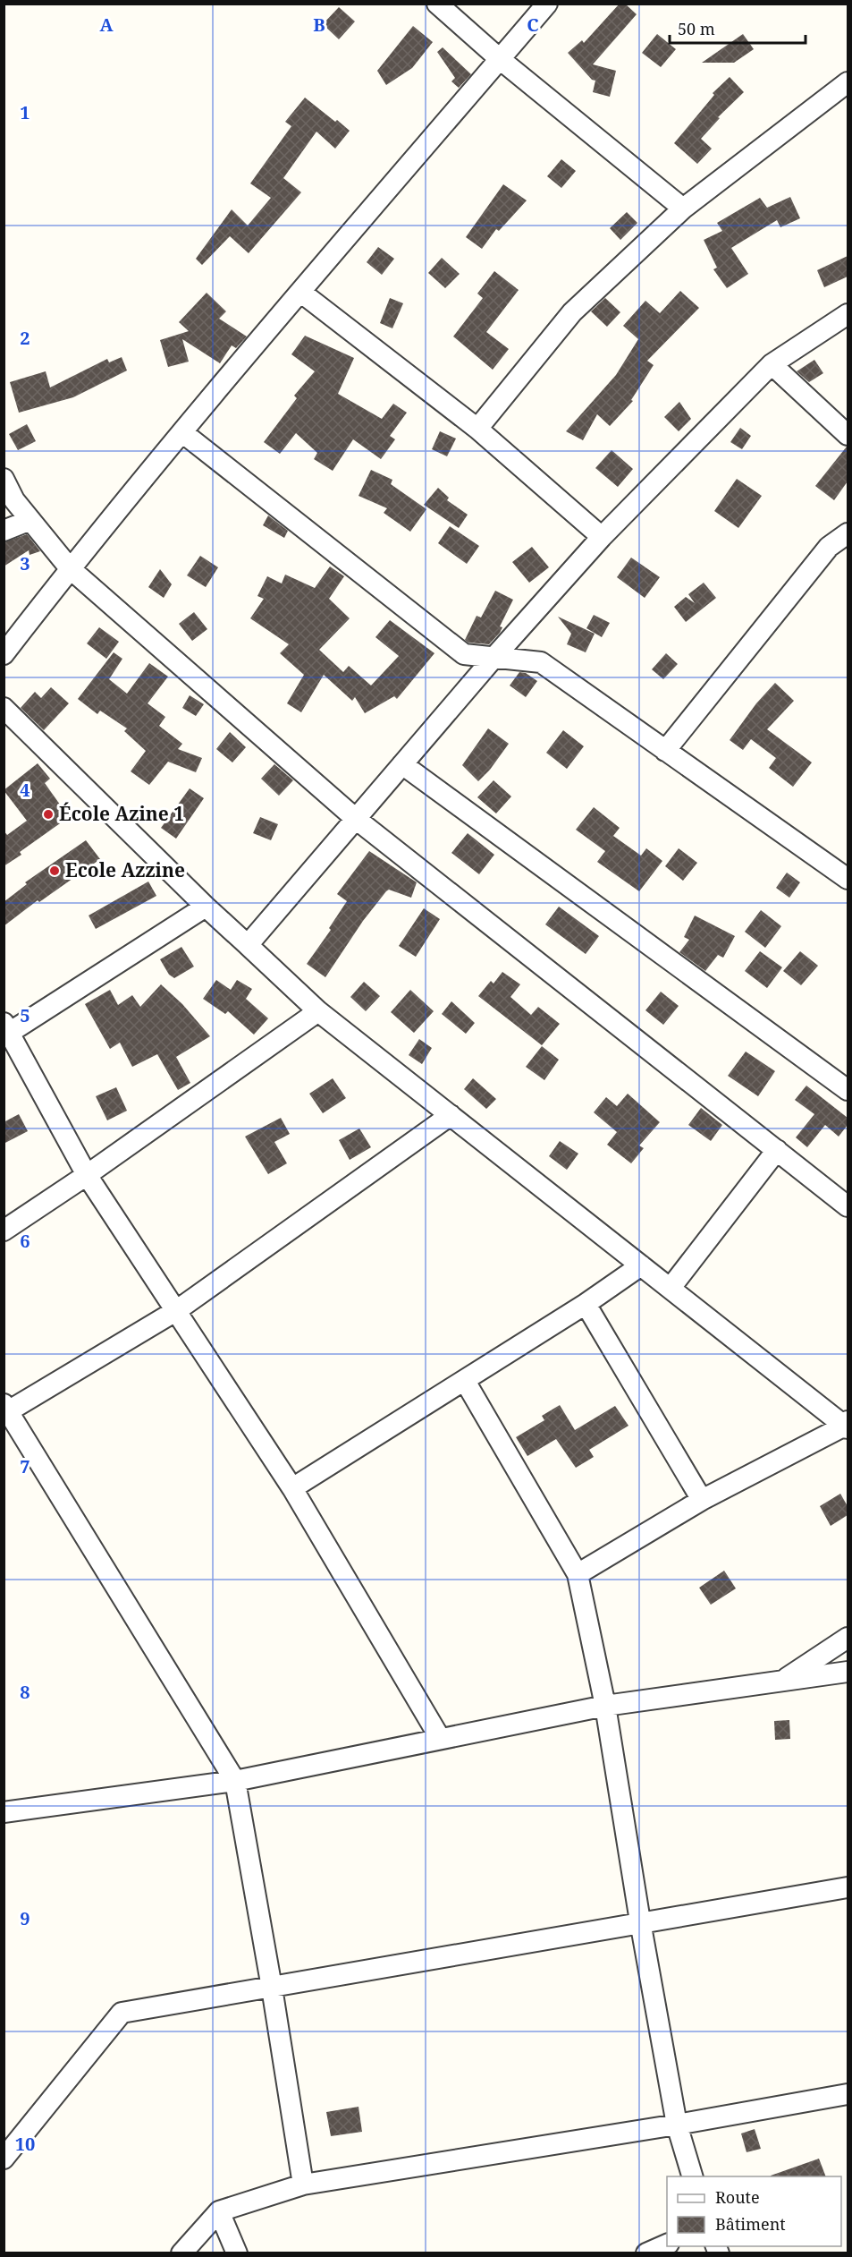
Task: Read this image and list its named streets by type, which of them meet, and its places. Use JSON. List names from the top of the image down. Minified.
{"places":["École Azine 1","Ecole Azzine"],"legend":["Route","Bâtiment"],"scale_bar":"50 m","grid":{"columns":["A","B","C"],"rows":["1","2","3","4","5","6","7","8","9","10"]}}
